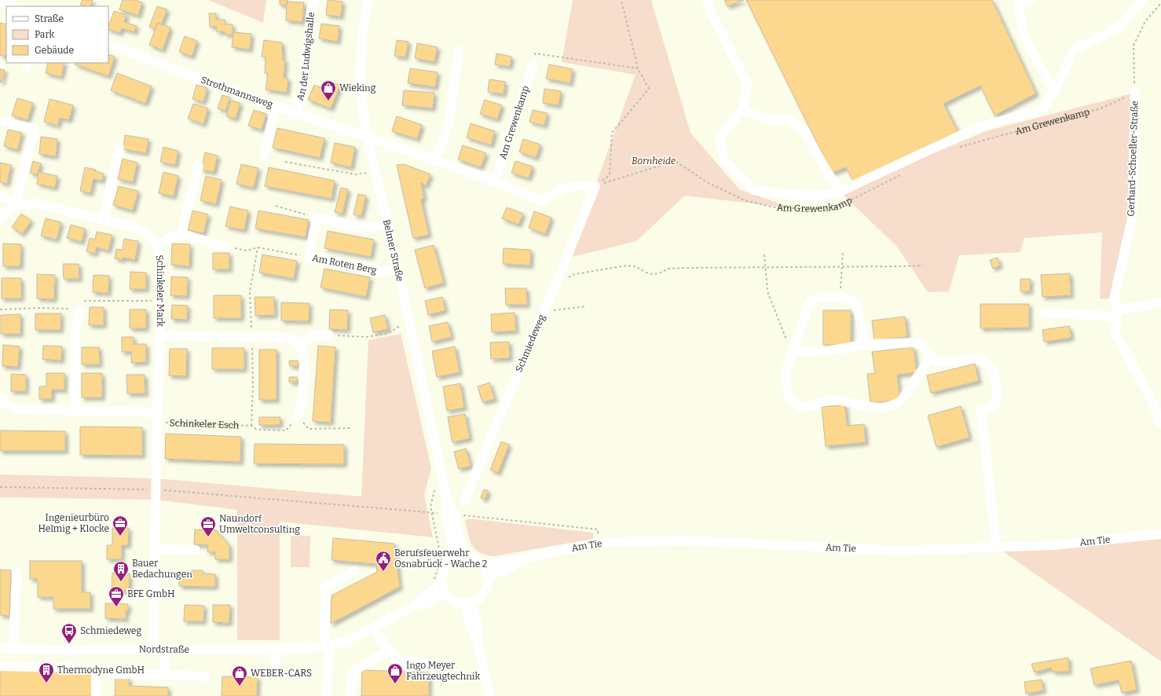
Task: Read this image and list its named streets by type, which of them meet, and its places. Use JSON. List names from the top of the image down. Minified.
{"streets":{"street":["An der Ludwigshalle","Strothmannsweg","Am Grewenkamp","Gerhard-Schoeller-Straße","Belmer Straße","Am Roten Berg","Schinkeler Mark","Schmiedeweg","Am Tie","Nordstraße"],"path":["Schinkeler Esch"]},"crossings":[["An der Ludwigshalle","Strothmannsweg"],["Strothmannsweg","Belmer Straße"],["Am Grewenkamp","Gerhard-Schoeller-Straße"],["Am Grewenkamp","Schmiedeweg"],["Belmer Straße","Am Roten Berg"],["Belmer Straße","Am Tie"],["Belmer Straße","Nordstraße"],["Schinkeler Mark","Schinkeler Esch"],["Schinkeler Mark","Nordstraße"],["Am Tie","Nordstraße"]],"parks":["Bornheide"],"places":{"shop":["Wieking","Ingo Meyer Fahrzeugtechnik","WEBER-CARS"],"office":["Ingenieurbüro Helmig + Klocke","Naundorf Umweltconsulting","BFE GmbH"],"public building":["Berufsfeuerwehr Osnabrück - Wache 2"],"building":["Bauer Bedachungen","Thermodyne GmbH"],"bus stop":["Schmiedeweg"]},"legend":["Straße","Park","Gebäude"]}
